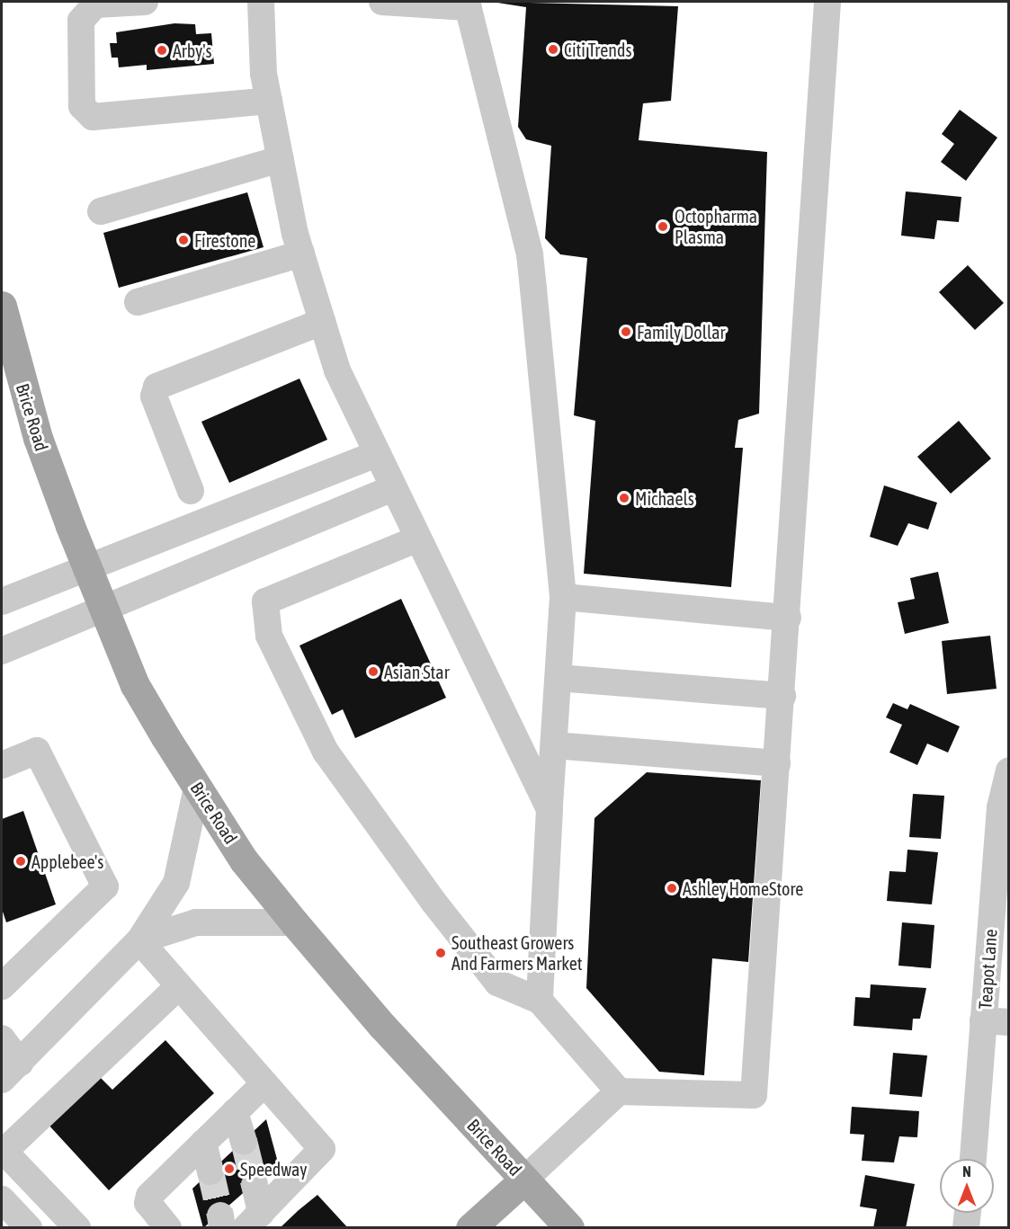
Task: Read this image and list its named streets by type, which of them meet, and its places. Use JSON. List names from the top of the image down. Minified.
{"streets":{"main road":["Brice Road"],"street":["Teapot Lane"]},"places":["Citi Trends","Arby's","Octopharma Plasma","Firestone","Family Dollar","Michaels","Asian Star","Applebee's","Ashley HomeStore","Southeast Growers And Farmers Market","Speedway"],"north":"top"}
